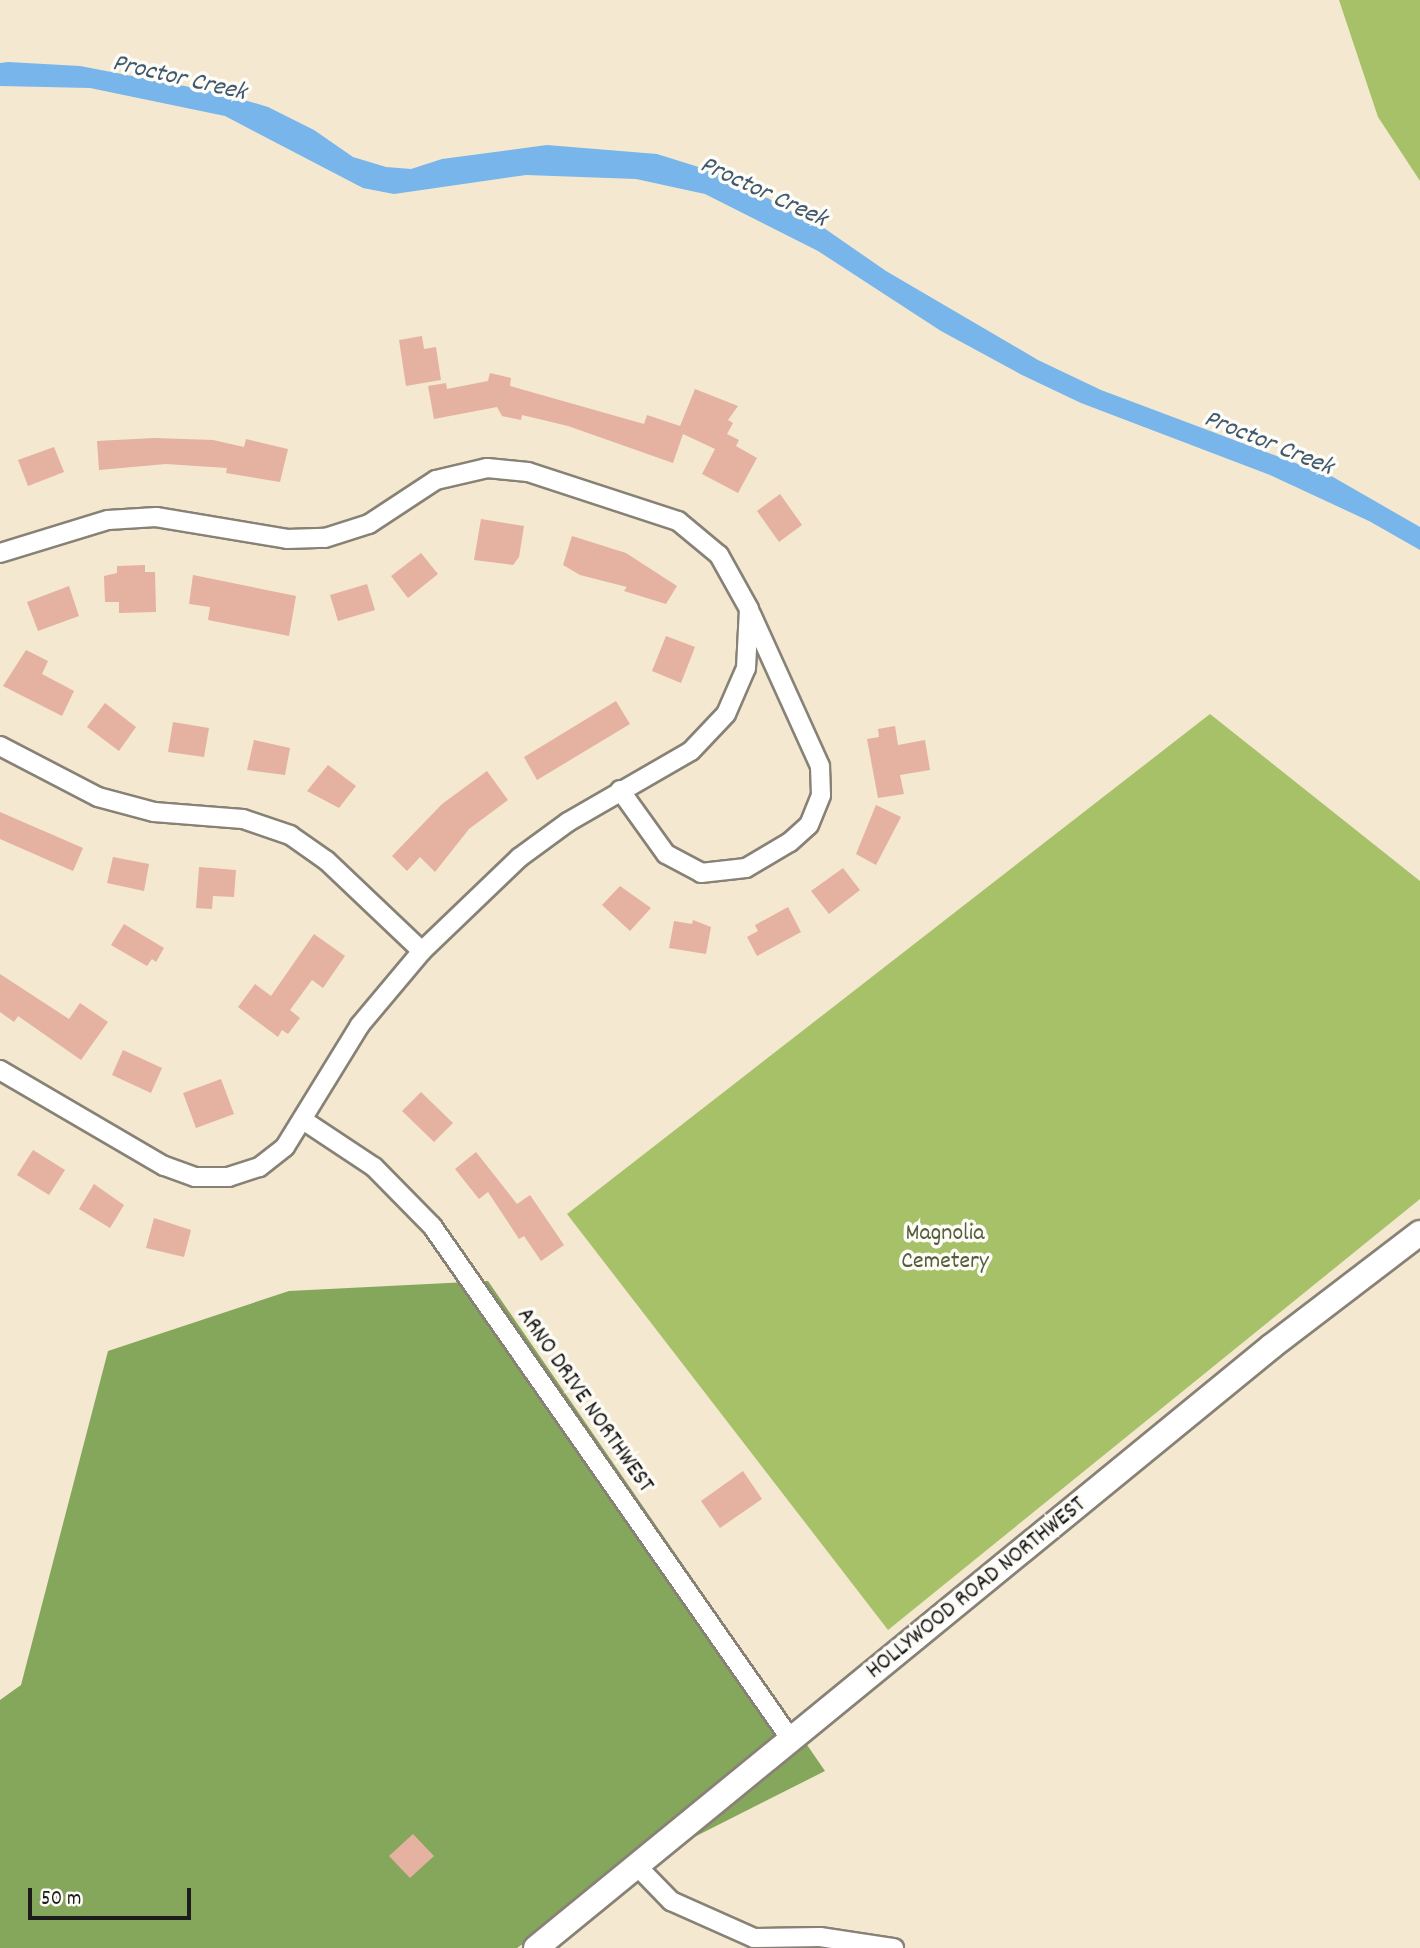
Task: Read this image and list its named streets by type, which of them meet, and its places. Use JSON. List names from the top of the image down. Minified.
{"streets":{"street":["ARNO DRIVE NORTHWEST","HOLLYWOOD ROAD NORTHWEST"]},"crossings":[["ARNO DRIVE NORTHWEST","HOLLYWOOD ROAD NORTHWEST"]],"water":["Proctor Creek"],"parks":["Magnolia Cemetery"],"scale_bar":"50 m"}
